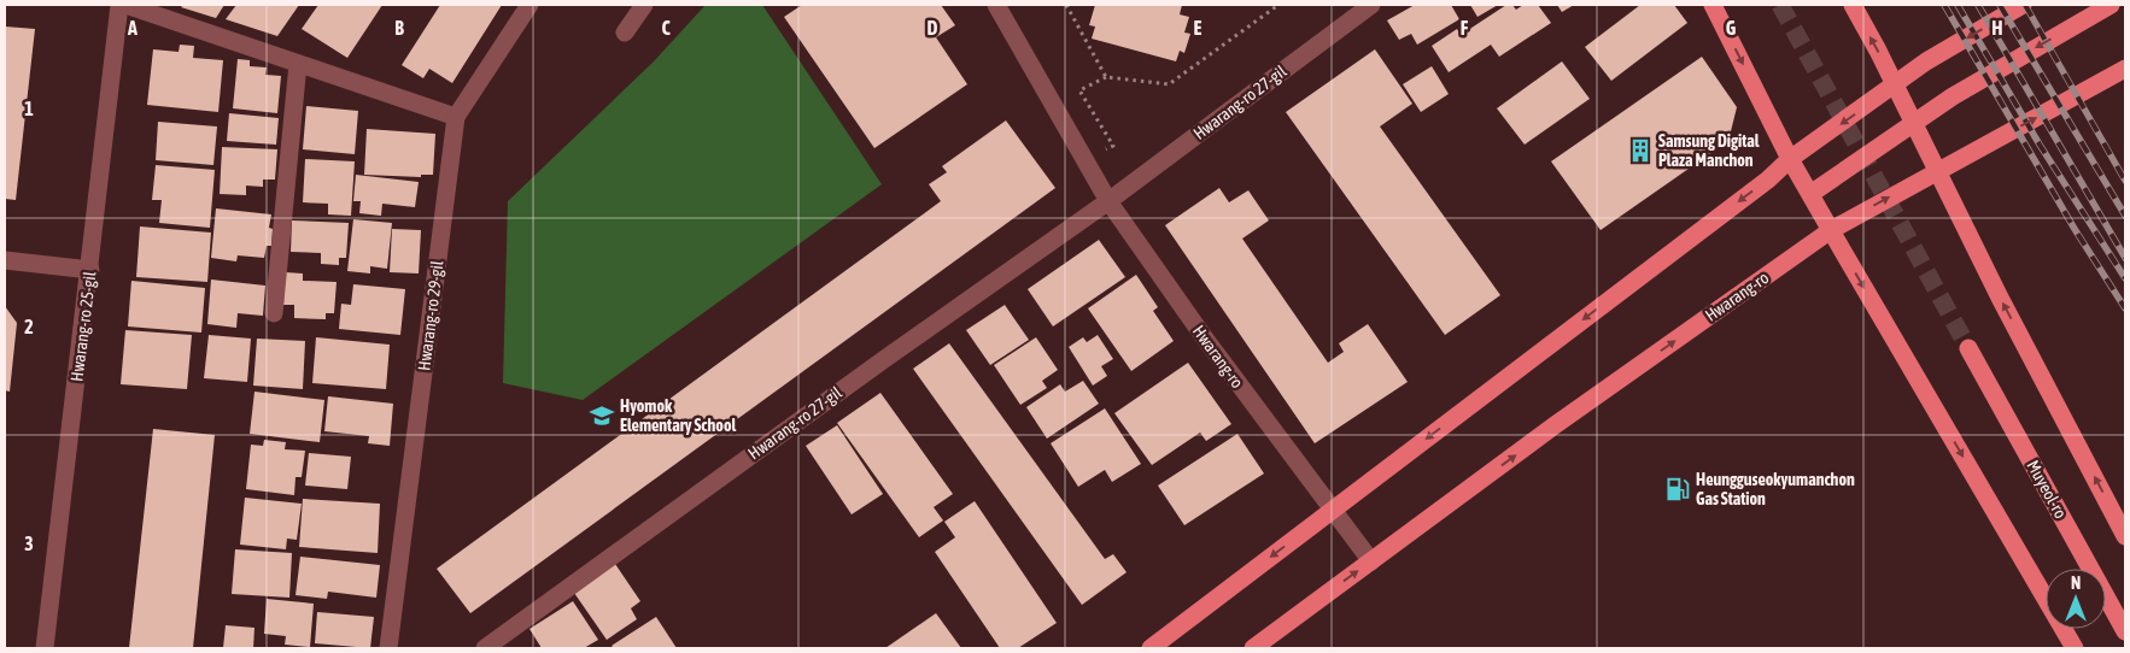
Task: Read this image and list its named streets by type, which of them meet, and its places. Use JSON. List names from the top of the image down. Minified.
{"streets":{"main road":["Hwarang-ro","Muyeol-ro"],"street":["Hwarang-ro 27-gil","Hwarang-ro 29-gil","Hwarang-ro 25-gil"]},"crossings":[["Hwarang-ro 27-gil","Hwarang-ro"]],"one_way":["Hwarang-ro"],"places":{"building":["Samsung Digital Plaza Manchon"],"school or university":["Hyomok Elementary School"],"fuel station":["Heungguseokyumanchon Gas Station"]},"north":"top","grid":{"columns":["A","B","C","D","E","F","G","H"],"rows":["1","2","3"]}}
